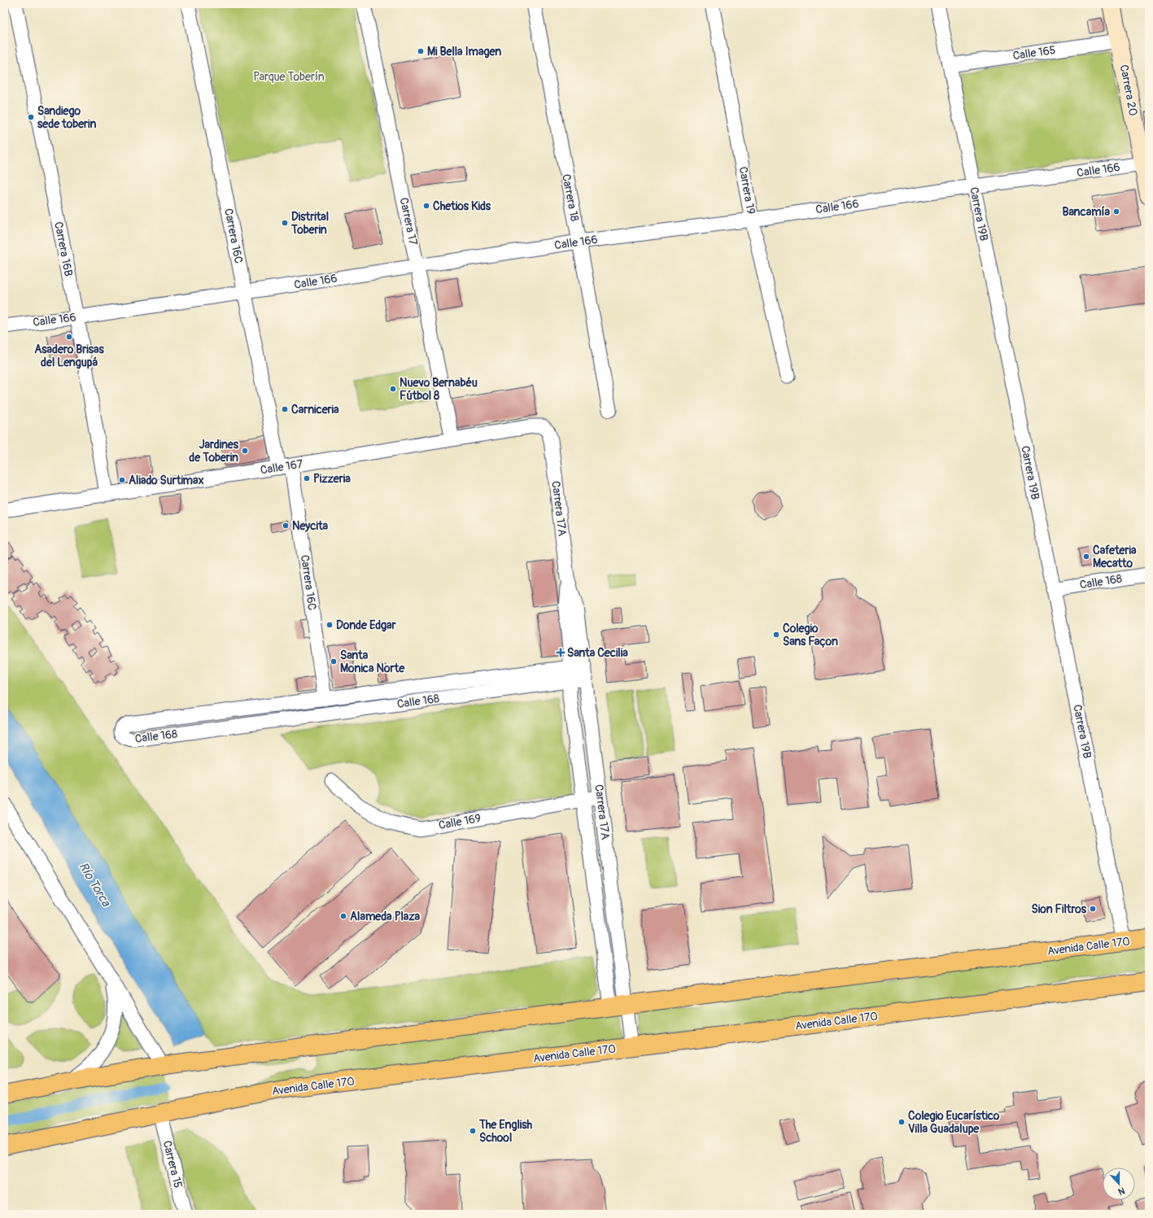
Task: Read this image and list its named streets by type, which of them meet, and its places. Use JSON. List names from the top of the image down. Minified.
{"streets":{"main road":["Carrera 20","Avenida Calle 170"],"street":["Calle 165","Calle 166","Carrera 19","Carrera 18","Carrera 19B","Carrera 17","Carrera 16C","Carrera 16B","Calle 167","Carrera 17A","Calle 168","Calle 169","Carrera 15"]},"crossings":[["Calle 165","Carrera 20"],["Calle 165","Carrera 19B"],["Carrera 20","Calle 166"],["Calle 166","Carrera 19"],["Calle 166","Carrera 18"],["Calle 166","Carrera 19B"],["Calle 166","Carrera 17"],["Calle 166","Carrera 16C"],["Calle 166","Carrera 16B"],["Carrera 19B","Calle 168"],["Carrera 19B","Avenida Calle 170"],["Carrera 17","Calle 167"],["Carrera 16C","Calle 167"],["Carrera 16C","Calle 168"],["Carrera 16B","Calle 167"],["Calle 167","Carrera 17A"],["Carrera 17A","Calle 168"],["Carrera 17A","Calle 169"],["Carrera 17A","Avenida Calle 170"],["Avenida Calle 170","Carrera 15"]],"water":["Río Torca"],"parks":["Parque Toberín"],"places":{"other":["Mi Bella Imagen","Sandiego sede toberin","Chetios Kids","Bancamía","Distrital Toberin","Asadero Brisas del Lengupá","Nuevo Bernabéu Fútbol 8","Carniceria","Jardines de Toberin","Pizzeria","Aliado Surtimax","Neycita","Cafeteria Mecatto","Donde Edgar","Colegio Sans Façon","Santa Monica Norte","Sion Filtros","Alameda Plaza","Colegio Eucarístico Villa Guadalupe","The English School"],"health":["Santa Cecilia"]},"north":"bottom"}
